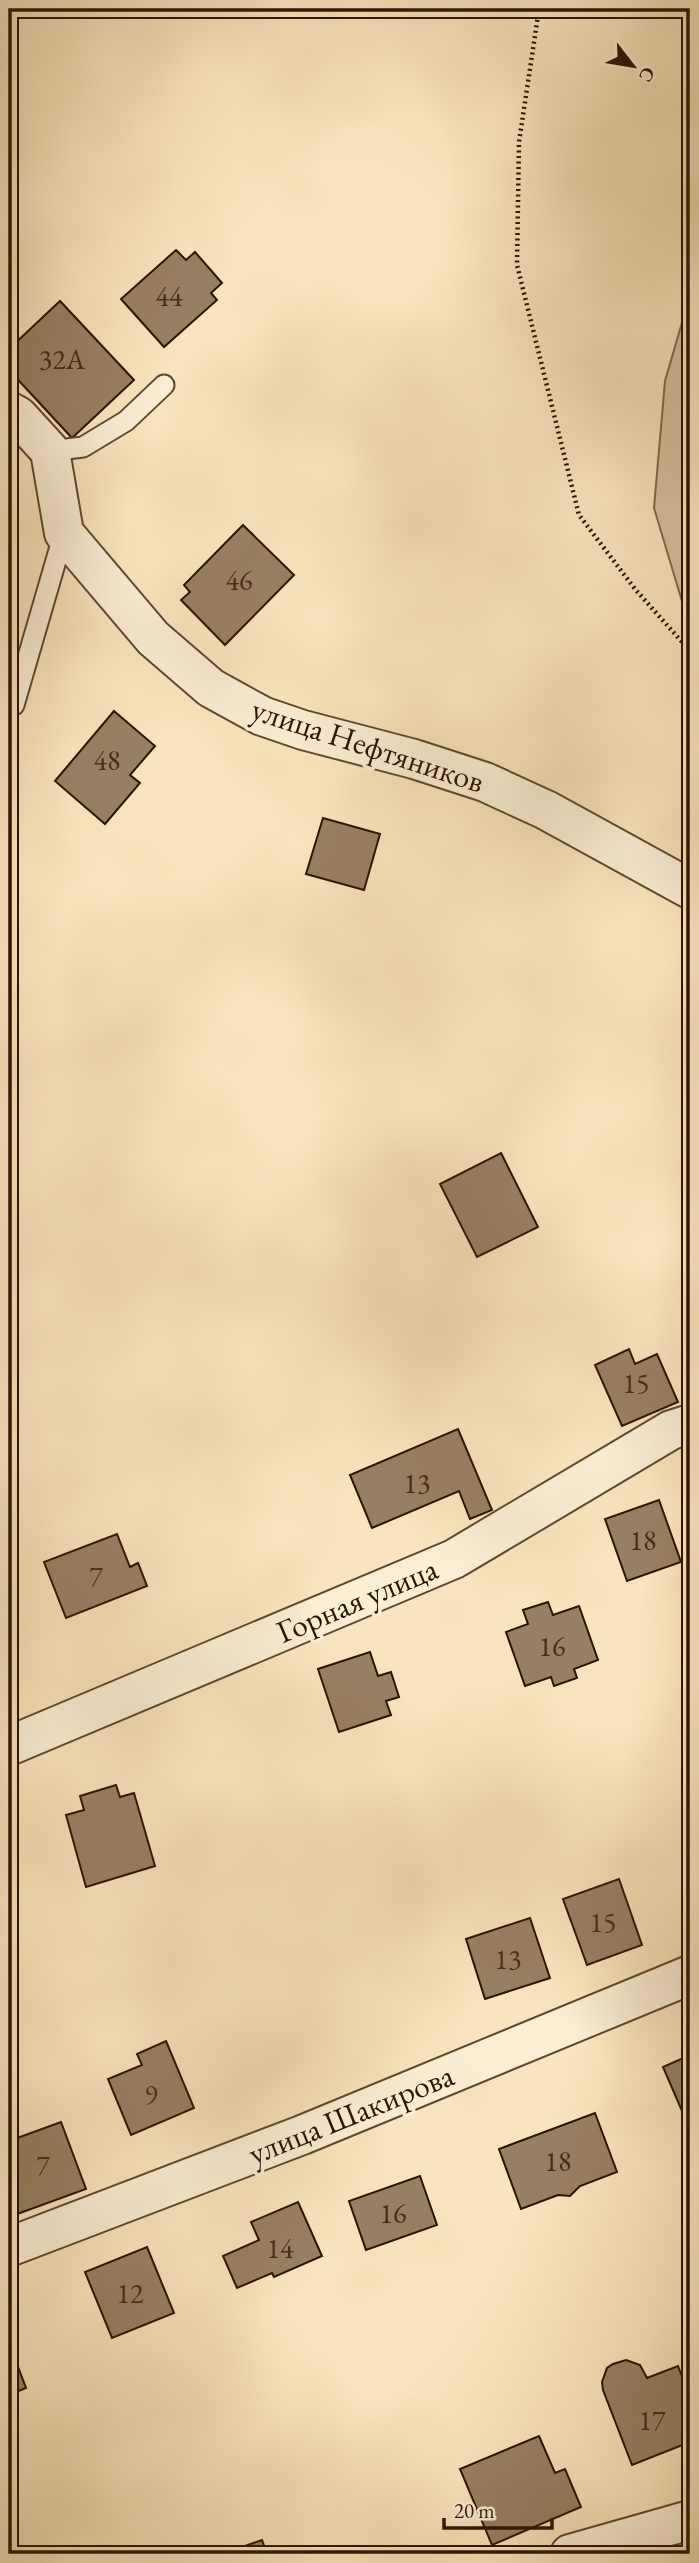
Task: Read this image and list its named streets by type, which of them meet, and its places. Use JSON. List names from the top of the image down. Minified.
{"streets":{"street":["улица Нефтяников","Горная улица","улица Шакирова"]},"house_numbers":["44","32А","46","48","15","13","18","7","16","15","13","9","18","7","16","14","12","17"],"scale_bar":"20 m","north":"bottom right"}
